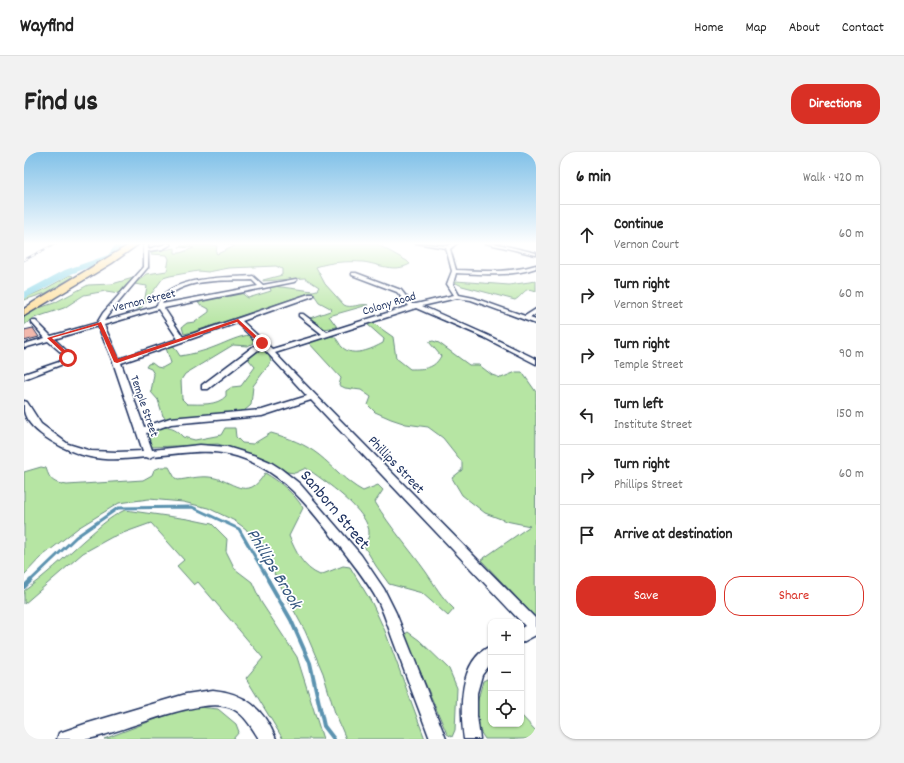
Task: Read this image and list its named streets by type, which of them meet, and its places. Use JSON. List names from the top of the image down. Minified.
{"streets":{"street":["Vernon Street","Colony Road","Temple Street","Phillips Street","Sanborn Street"]},"crossings":[["Vernon Street","Temple Street"],["Colony Road","Phillips Street"],["Temple Street","Sanborn Street"]],"water":["Phillips Brook"],"page":{"header":"Wayfind","nav":["Home","Map","About","Contact"],"title":"Find us","buttons":["Directions",["Save","Share"]],"heading":["6 min","Walk · 420 m"],"list":[["Continue","Vernon Court","60 m"],["Turn right","Vernon Street","60 m"],["Turn right","Temple Street","90 m"],["Turn left","Institute Street","150 m"],["Turn right","Phillips Street","60 m"],"Arrive at destination"],"map_buttons":["+","−"]}}
